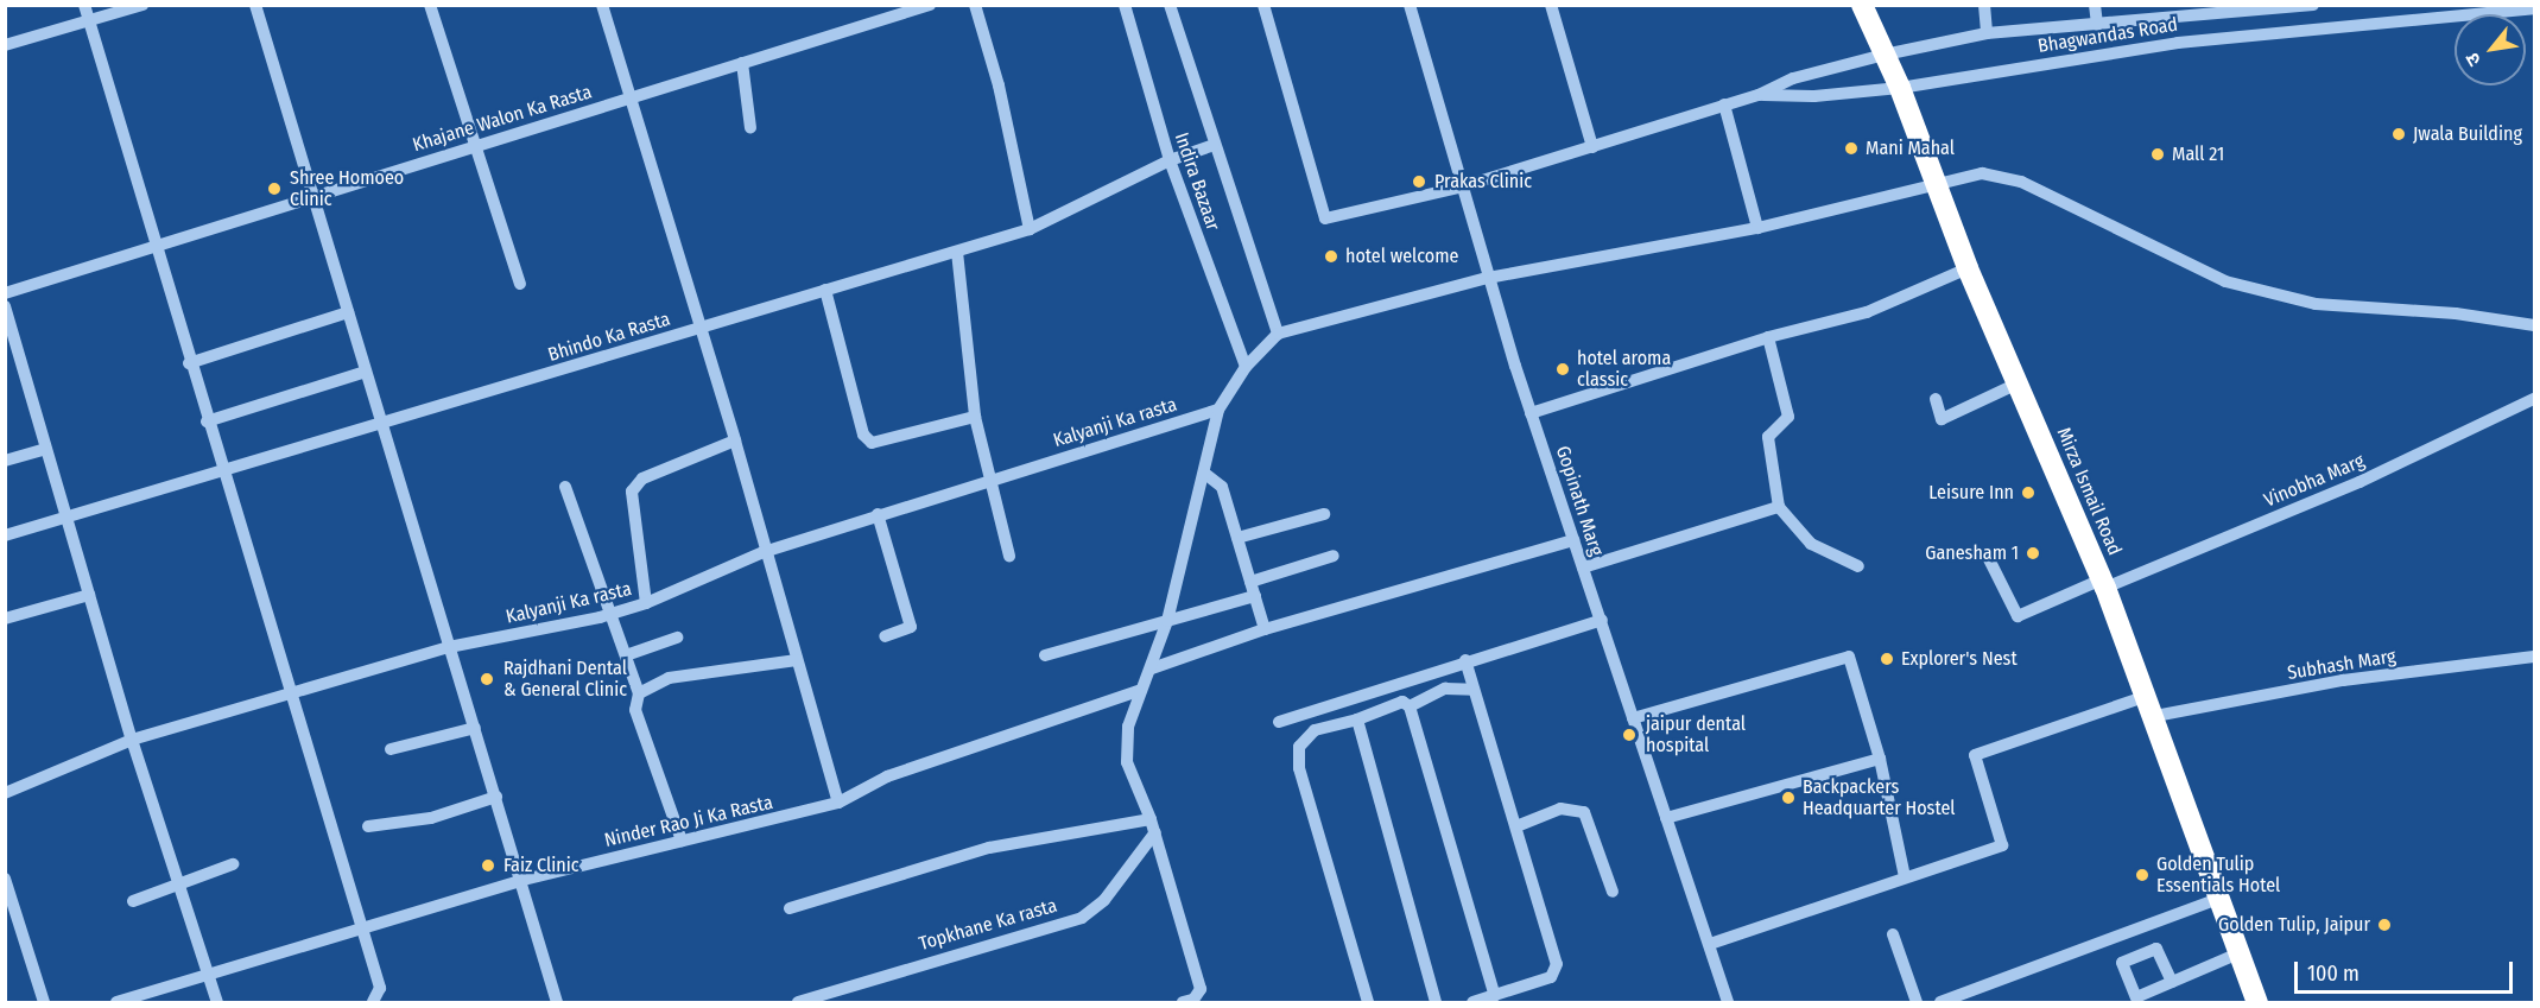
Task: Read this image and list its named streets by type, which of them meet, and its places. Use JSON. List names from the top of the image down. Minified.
{"streets":{"highway":["Mirza Ismail Road"],"street":["Bhagwandas Road","Khajane Walon Ka Rasta","Indira Bazaar","Bhindo Ka Rasta","Kalyanji Ka rasta","Vinobha Marg","Gopinath Marg","Subhash Marg","Ninder Rao Ji Ka Rasta","Topkhane Ka rasta"]},"crossings":[["Bhagwandas Road","Mirza Ismail Road"],["Indira Bazaar","Bhindo Ka Rasta"],["Vinobha Marg","Mirza Ismail Road"],["Mirza Ismail Road","Subhash Marg"]],"places":["Jwala Building","Mani Mahal","Mall 21","Prakas Clinic","Shree Homoeo Clinic","hotel welcome","hotel aroma classic","Leisure Inn","Ganesham 1","Explorer's Nest","Rajdhani Dental & General Clinic","jaipur dental hospital","Backpackers Headquarter Hostel","Faiz Clinic","Golden Tulip Essentials Hotel","Golden Tulip, Jaipur"],"scale_bar":"100 m","north":"bottom left"}
